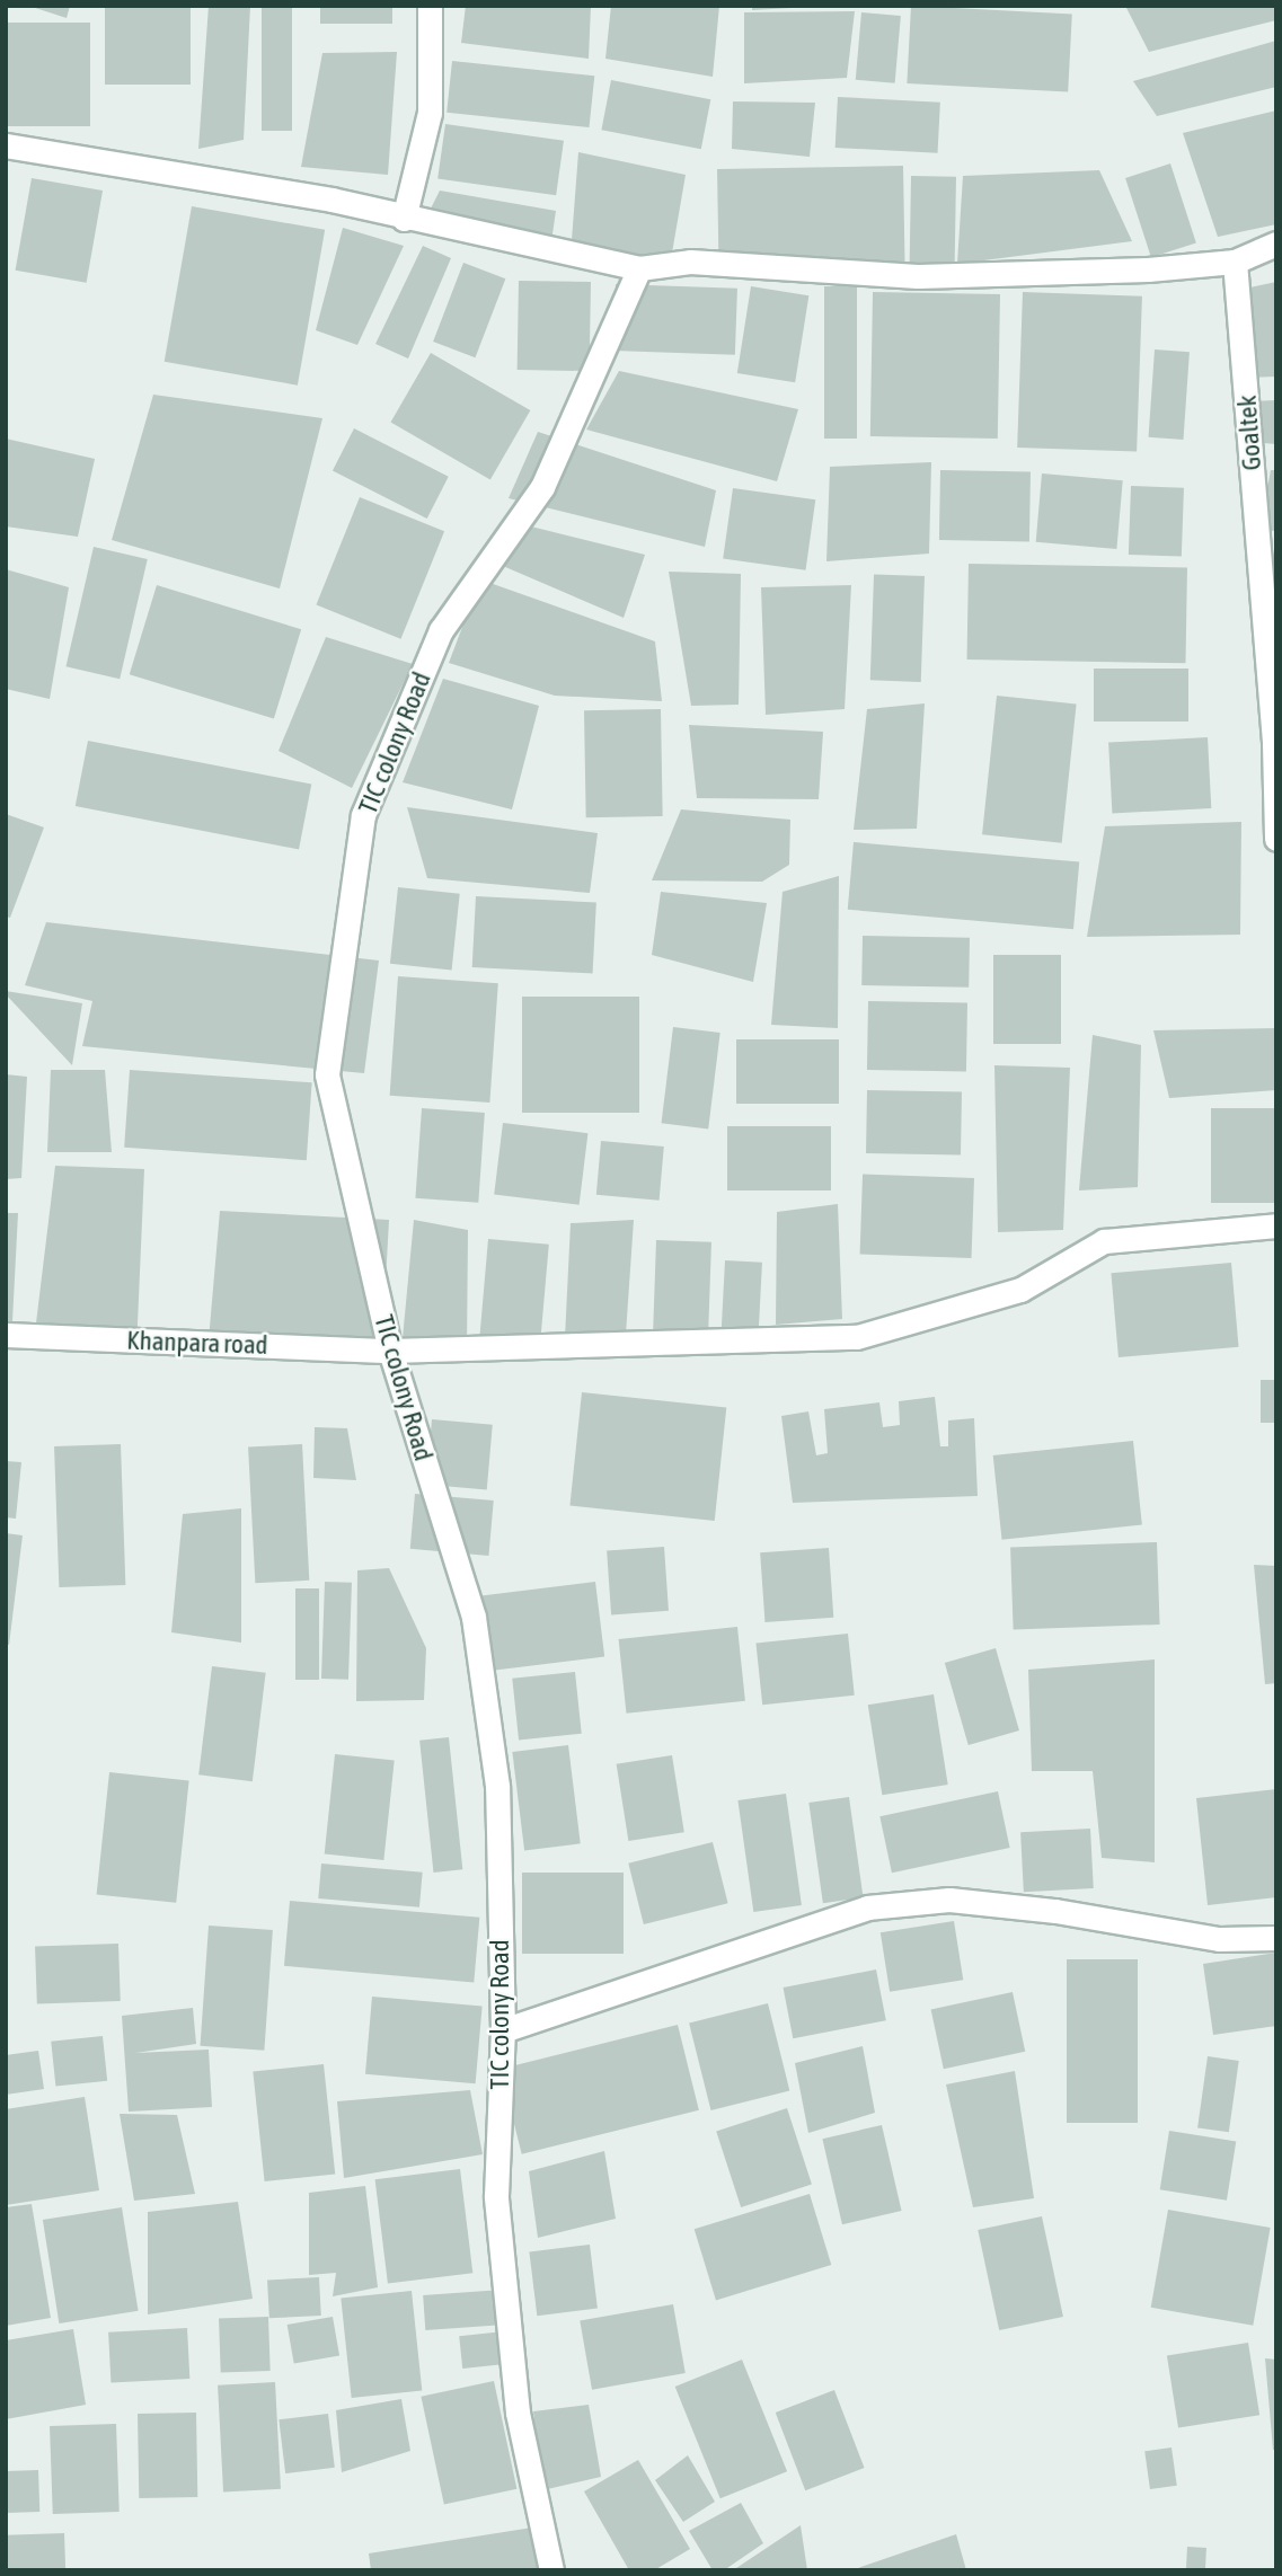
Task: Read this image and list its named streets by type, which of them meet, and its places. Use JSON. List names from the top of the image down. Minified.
{"streets":{"street":["Goaltek","TIC colony Road","Khanpara road"]},"crossings":[["TIC colony Road","Khanpara road"]]}
